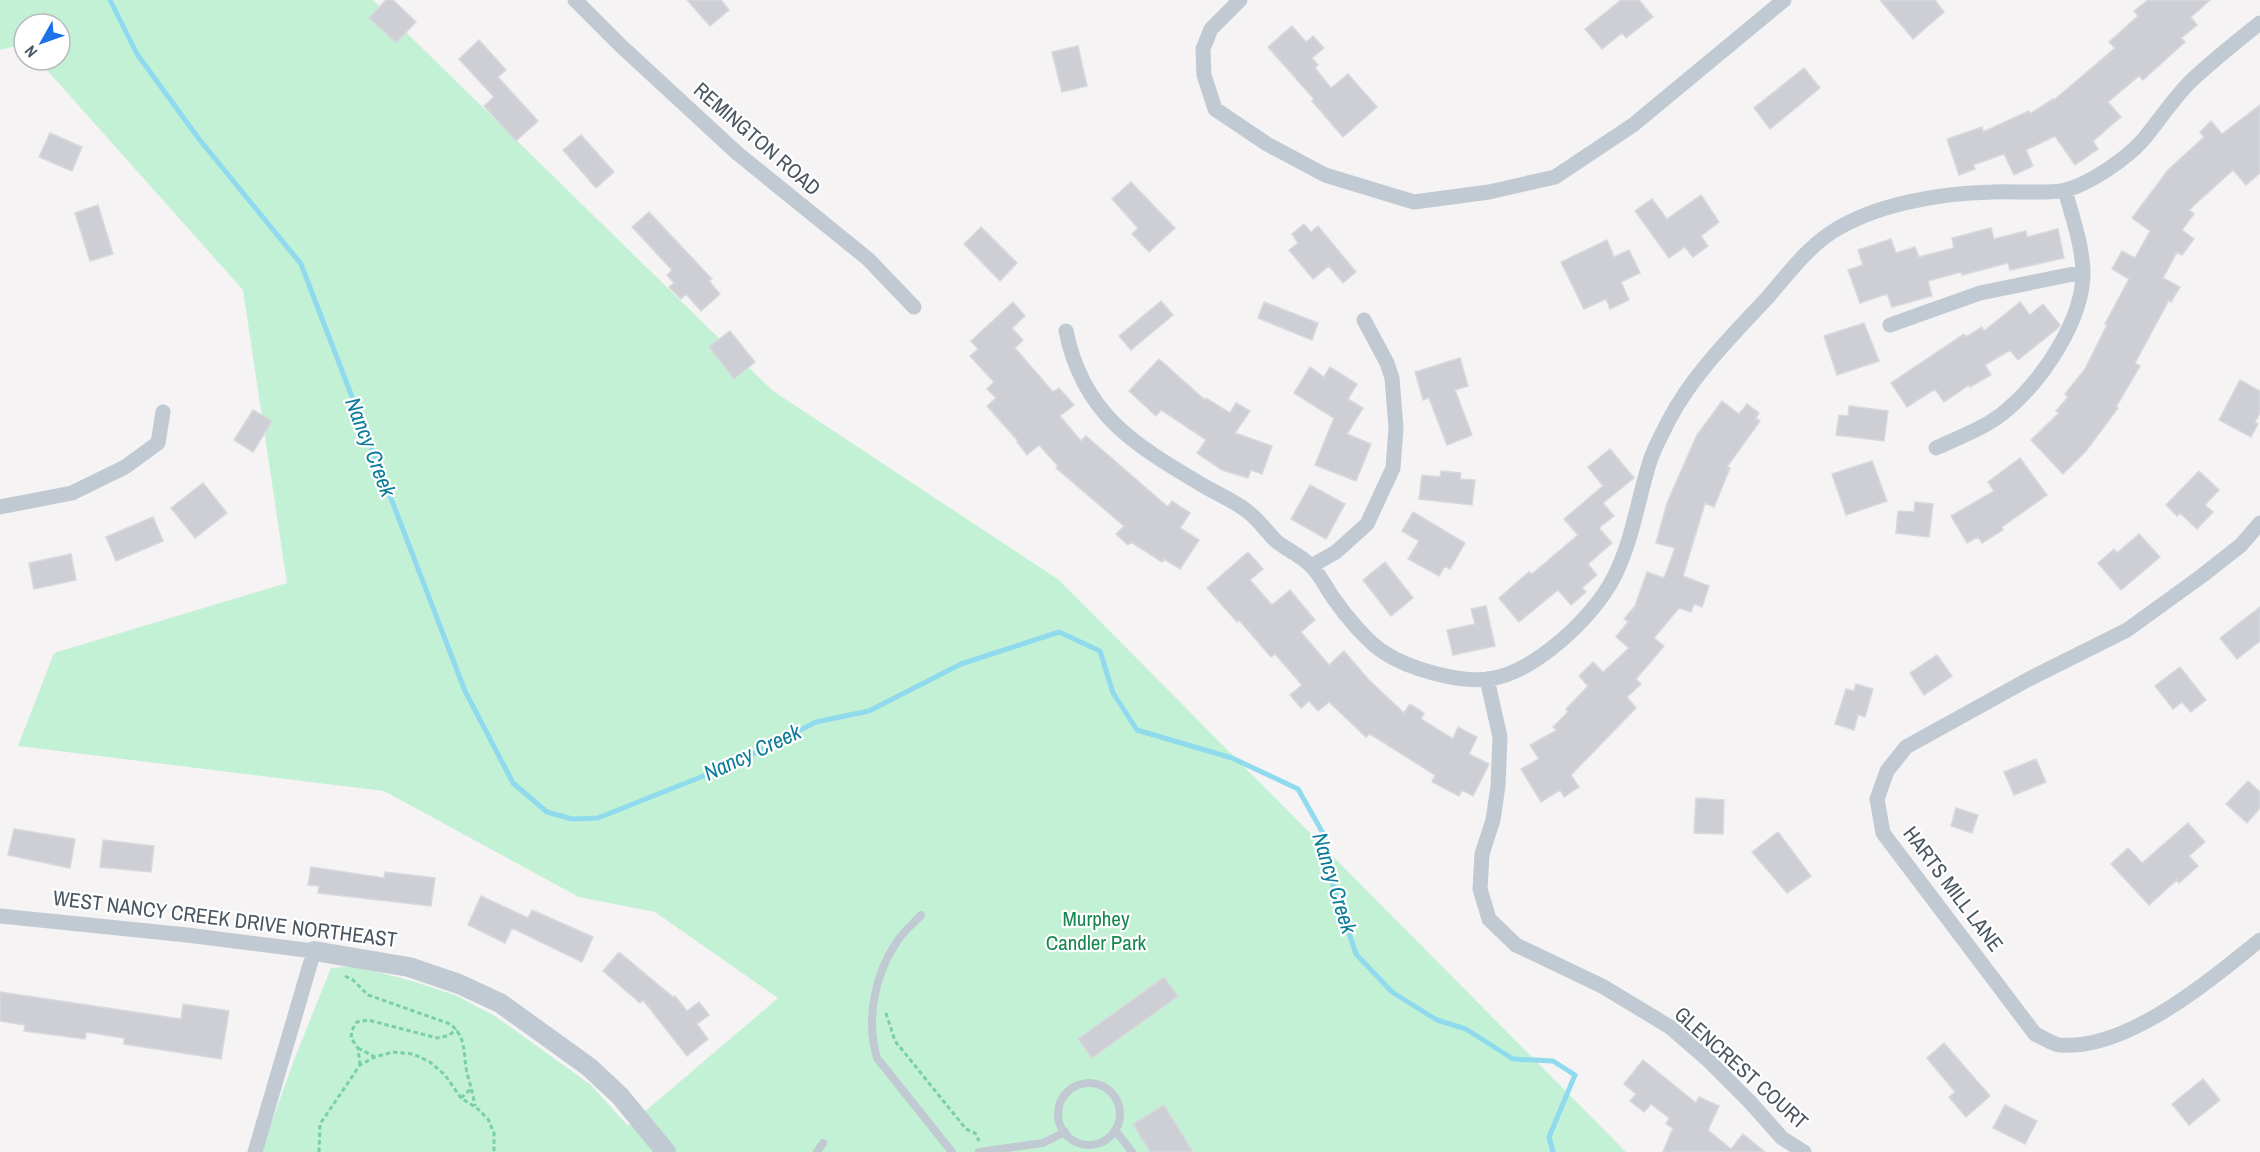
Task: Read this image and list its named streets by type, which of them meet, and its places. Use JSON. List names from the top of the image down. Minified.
{"streets":{"street":["REMINGTON ROAD","HARTS MILL LANE","WEST NANCY CREEK DRIVE NORTHEAST","GLENCREST COURT"]},"water":["Nancy Creek"],"parks":["Murphey Candler Park"],"north":"bottom left"}
